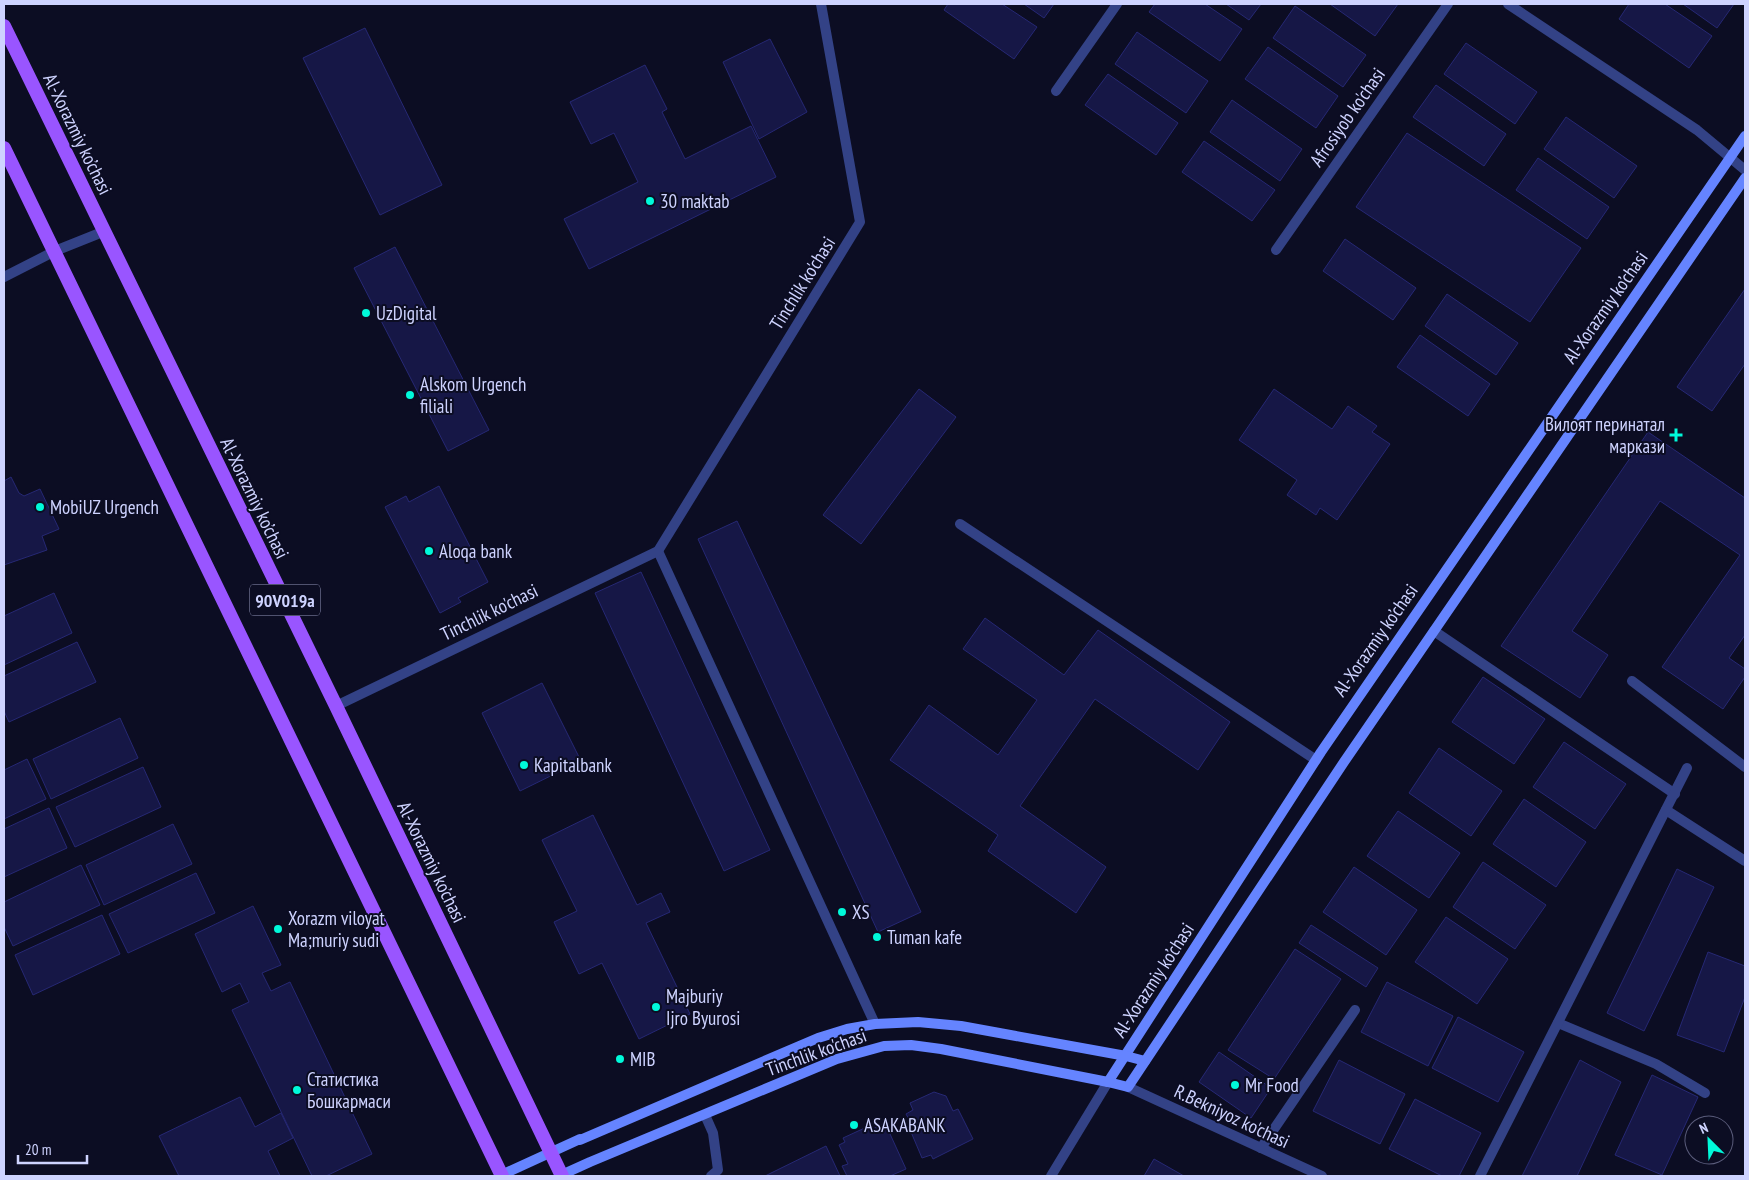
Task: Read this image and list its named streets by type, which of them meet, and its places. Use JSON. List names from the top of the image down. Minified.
{"streets":{"main road":["Al-Xorazmiy ko’chasi","Tinchlik ko'chasi","90V019a"],"street":["Afrosiyob ko'chasi","R.Bekniyoz ko'chasi"]},"crossings":[["Al-Xorazmiy ko’chasi","Tinchlik ko'chasi"],["Al-Xorazmiy ko’chasi","R.Bekniyoz ko'chasi"],["Tinchlik ko'chasi","90V019a"],["Tinchlik ko'chasi","R.Bekniyoz ko'chasi"]],"places":{"other":["30 maktab","UzDigital","Alskom Urgench filiali","MobiUZ Urgench","Aloqa bank","Kapitalbank","XS","Xorazm viloyat Ma;muriy sudi","Tuman kafe","Majburiy Ijro Byurosi","MIB","Mr Food","Статистика Бошкармаси","ASAKABANK"],"health":["Вилоят перинатал маркази"]},"scale_bar":"20 m","north":"top left"}
